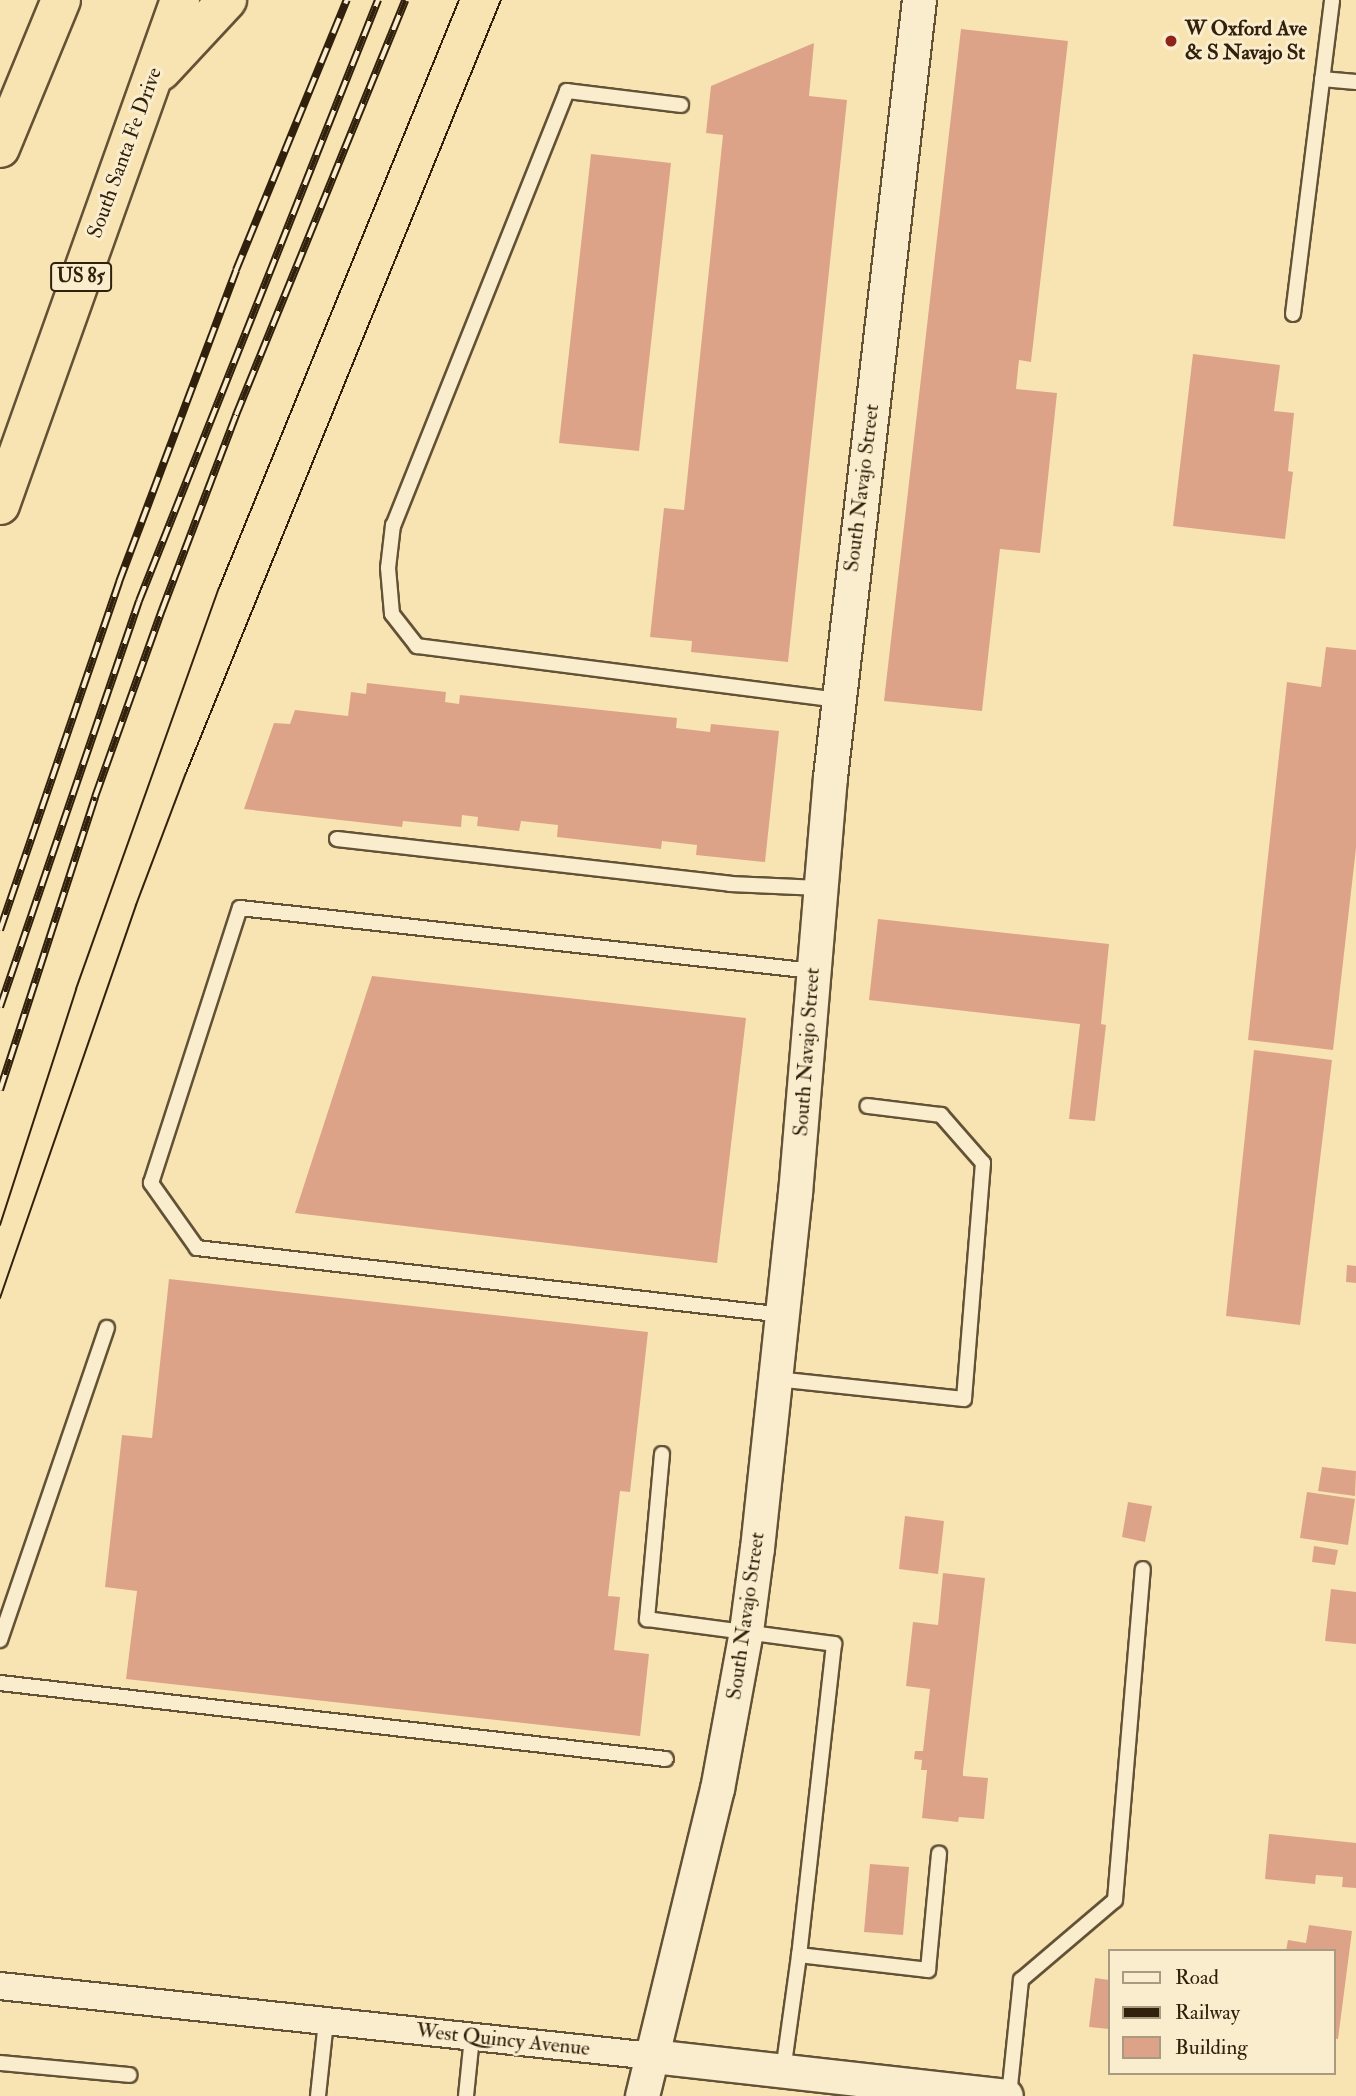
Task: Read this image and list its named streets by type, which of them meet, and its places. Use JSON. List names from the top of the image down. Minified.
{"streets":{"highway":["South Santa Fe Drive","US 85"],"street":["South Navajo Street","West Quincy Avenue"]},"crossings":[["South Navajo Street","West Quincy Avenue"]],"places":["W Oxford Ave & S Navajo St"],"legend":["Road","Railway","Building"]}
